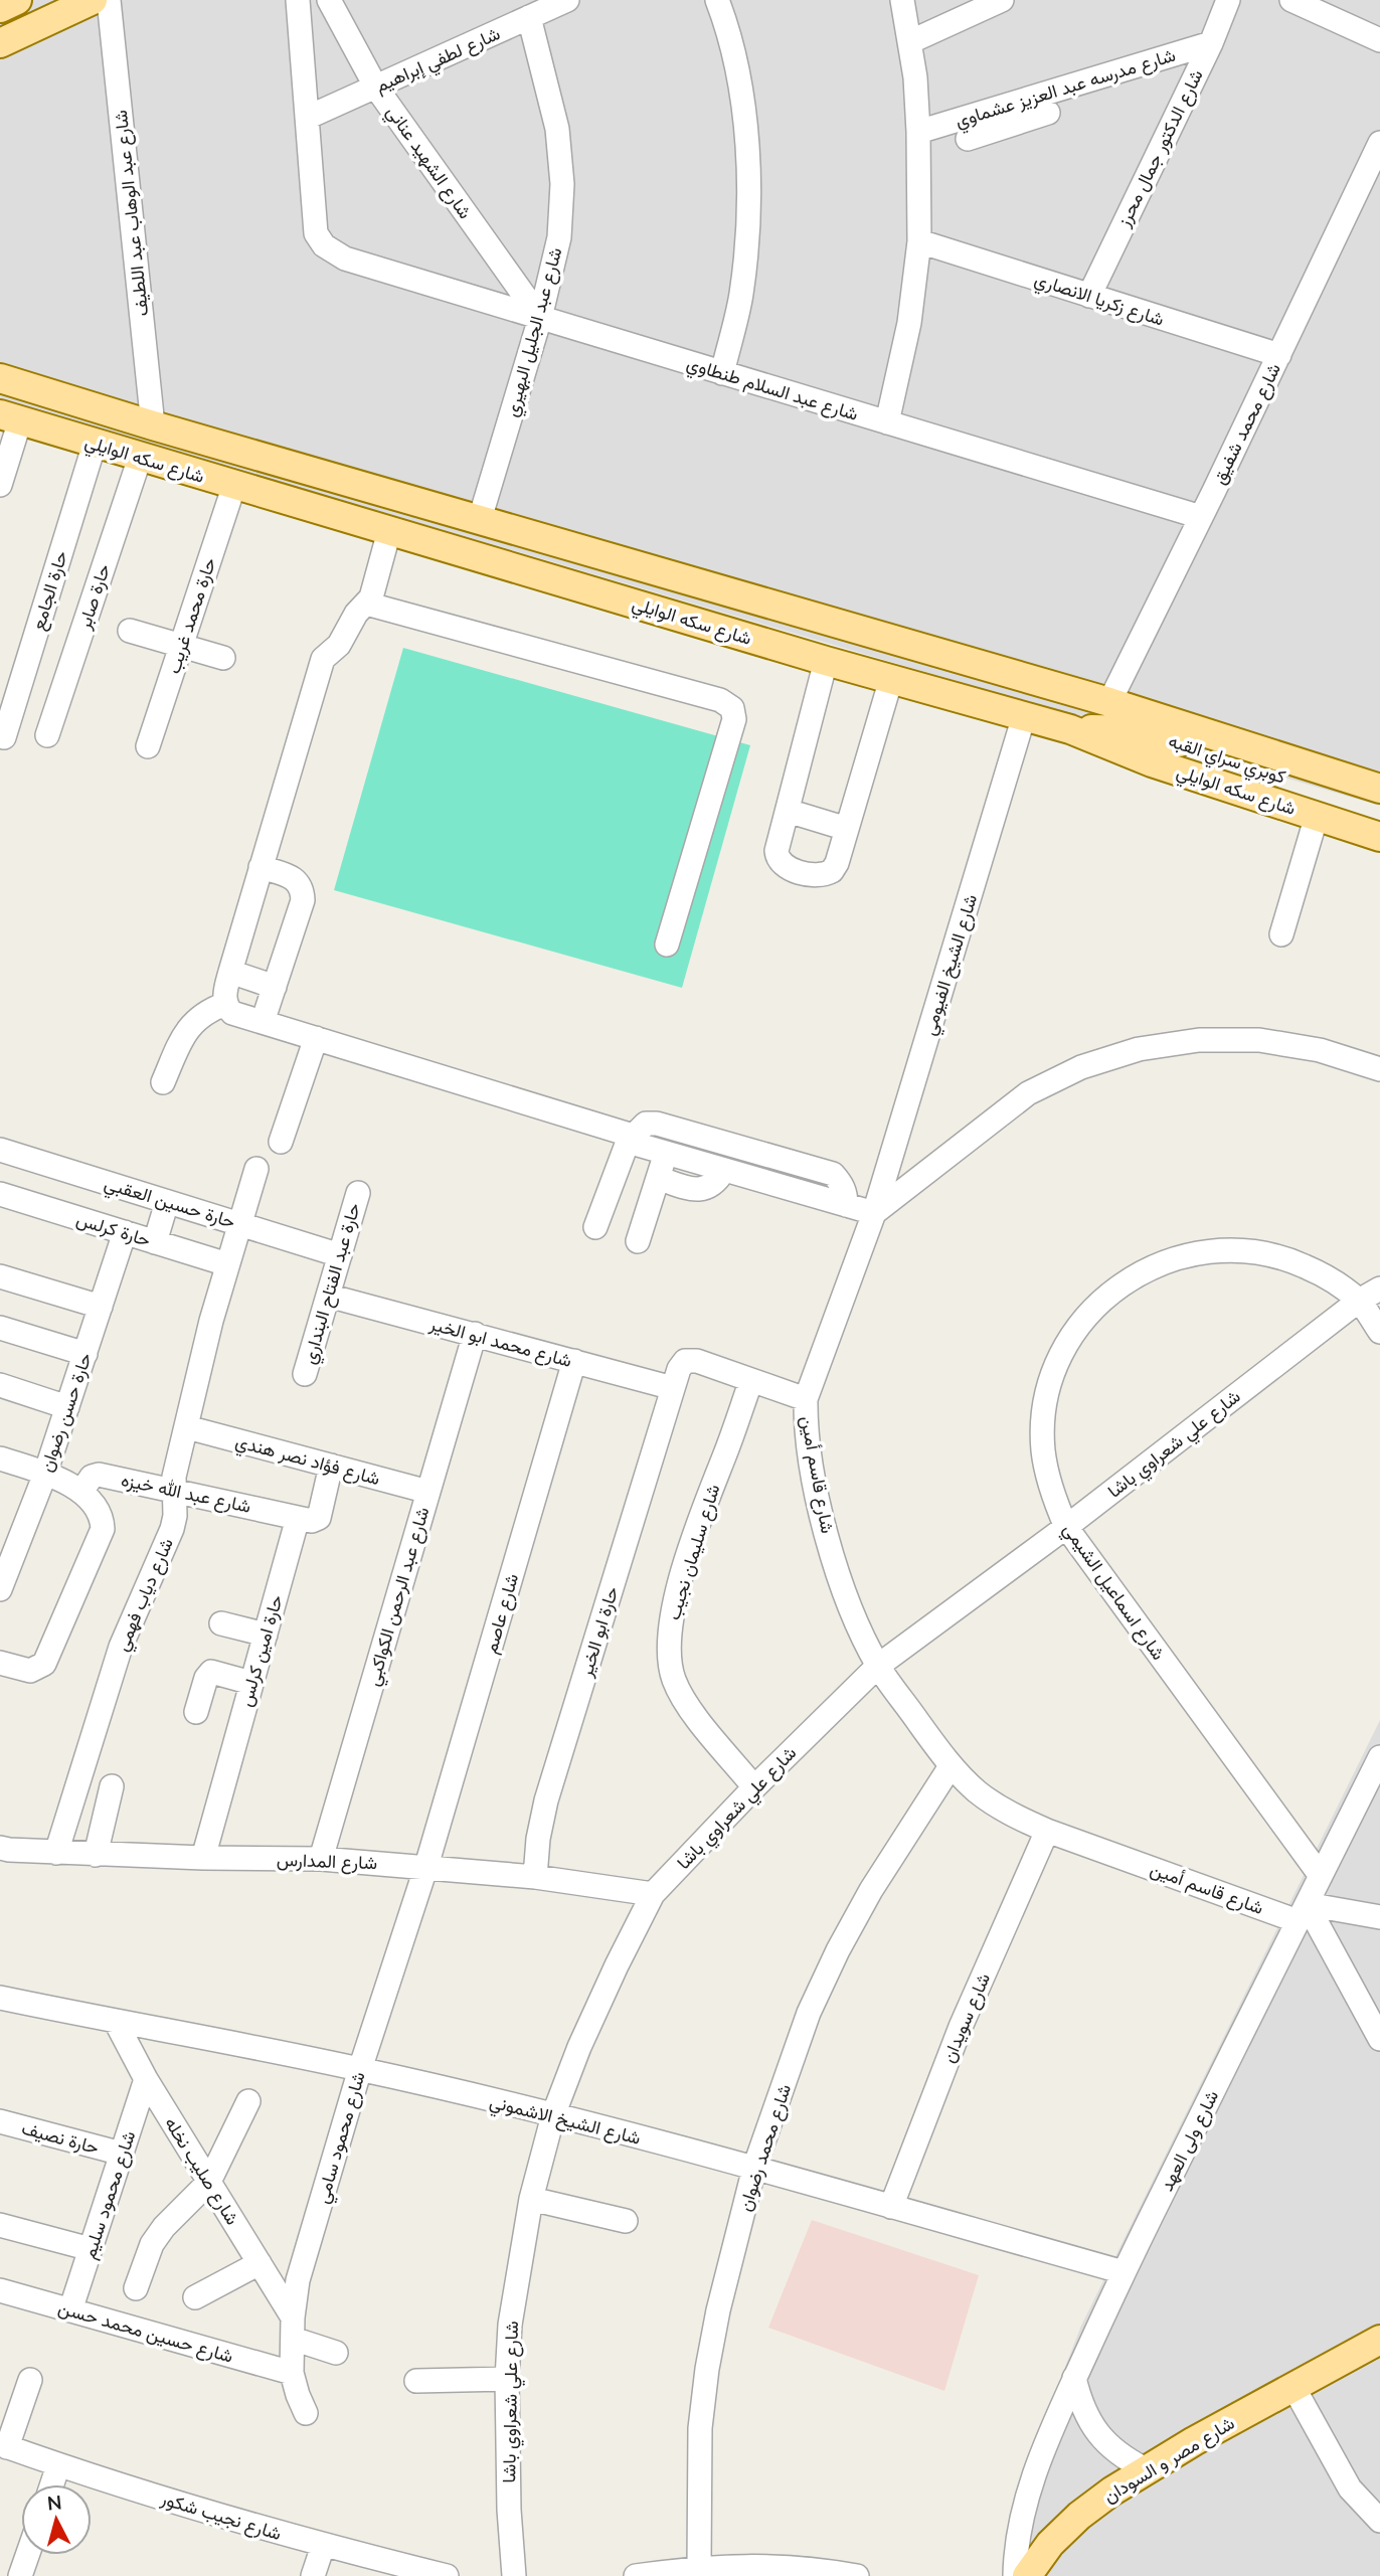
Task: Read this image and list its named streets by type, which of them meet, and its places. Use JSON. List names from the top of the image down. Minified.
{"streets":{"main road":["شارع سكه الوايلي","كوبري سراي القبه","شارع مصر و السودان"],"street":["شارع لطفي إبراهيم","شارع مدرسه عبد العزيز عشماوي","شارع الدكتور جمال محرز","شارع الشهيد عناني","شارع عبد الوهاب عبد اللطيف","شارع زكريا الانصاري","شارع عبد الجليل البهيري","شارع عبد السلام طنطاوي","شارع محمد شفيق","حارة الجامع","حارة صابر","حارة محمد غريب","شارع الشيخ الفيومي","حارة حسين العقبي","حارة كرلس","حارة عبد الفتاح البنداري","شارع محمد ابو الخير","حارة حسن رضوان","شارع علي شعراوي باشا","شارع فؤاد نصر هندي","شارع قاسم أمين","شارع عبد الله خيزه","شارع سليمان نجيب","شارع اسماعيل الشيمي","شارع دياب فهمي","شارع عبد الرحمن الكواكبي","شارع عاصم","حارة ابو الخير","حارة امين كرلس","شارع المدارس","شارع سويدان","شارع الشيخ الاشموني","حارة نصيف","شارع محمود سامي","شارع ولى العهد","شارع محمد رضوان","شارع صليب نخله","شارع محمود سليم","شارع حسين محمد حسن","شارع نجيب شكور"]},"crossings":[["شارع لطفي إبراهيم","شارع الشهيد عناني"],["شارع لطفي إبراهيم","شارع عبد الجليل البهيري"],["شارع لطفي إبراهيم","شارع عبد السلام طنطاوي"],["شارع مدرسه عبد العزيز عشماوي","شارع الدكتور جمال محرز"],["شارع الدكتور جمال محرز","شارع زكريا الانصاري"],["شارع الشهيد عناني","شارع عبد الجليل البهيري"],["شارع الشهيد عناني","شارع عبد السلام طنطاوي"],["شارع عبد الوهاب عبد اللطيف","شارع سكه الوايلي"],["شارع زكريا الانصاري","شارع محمد شفيق"],["شارع عبد الجليل البهيري","شارع عبد السلام طنطاوي"],["شارع عبد الجليل البهيري","شارع سكه الوايلي"],["شارع عبد السلام طنطاوي","شارع محمد شفيق"],["شارع محمد شفيق","شارع سكه الوايلي"],["شارع سكه الوايلي","حارة الجامع"],["شارع سكه الوايلي","حارة صابر"],["شارع سكه الوايلي","حارة محمد غريب"],["شارع سكه الوايلي","كوبري سراي القبه"],["شارع سكه الوايلي","شارع الشيخ الفيومي"],["شارع الشيخ الفيومي","شارع قاسم أمين"],["حارة حسين العقبي","حارة عبد الفتاح البنداري"],["حارة حسين العقبي","شارع دياب فهمي"],["حارة كرلس","حارة حسن رضوان"],["حارة كرلس","شارع دياب فهمي"],["حارة عبد الفتاح البنداري","شارع محمد ابو الخير"],["شارع محمد ابو الخير","شارع عبد الرحمن الكواكبي"],["شارع محمد ابو الخير","شارع عاصم"],["شارع محمد ابو الخير","حارة ابو الخير"],["شارع علي شعراوي باشا","شارع قاسم أمين"],["شارع علي شعراوي باشا","شارع سليمان نجيب"],["شارع علي شعراوي باشا","شارع اسماعيل الشيمي"],["شارع علي شعراوي باشا","شارع المدارس"],["شارع علي شعراوي باشا","شارع الشيخ الاشموني"],["شارع فؤاد نصر هندي","شارع دياب فهمي"],["شارع فؤاد نصر هندي","شارع عبد الرحمن الكواكبي"],["شارع قاسم أمين","شارع سويدان"],["شارع قاسم أمين","شارع ولى العهد"],["شارع قاسم أمين","شارع محمد رضوان"],["شارع عبد الله خيزه","شارع دياب فهمي"],["شارع عبد الله خيزه","حارة امين كرلس"],["شارع سليمان نجيب","حارة ابو الخير"],["شارع اسماعيل الشيمي","شارع ولى العهد"],["شارع دياب فهمي","شارع المدارس"],["شارع عبد الرحمن الكواكبي","شارع المدارس"],["شارع عاصم","شارع المدارس"],["شارع عاصم","شارع محمود سامي"],["حارة ابو الخير","شارع المدارس"],["حارة امين كرلس","شارع المدارس"],["شارع المدارس","شارع محمود سامي"],["شارع سويدان","شارع الشيخ الاشموني"],["شارع الشيخ الاشموني","شارع محمود سامي"],["شارع الشيخ الاشموني","شارع ولى العهد"],["شارع الشيخ الاشموني","شارع محمد رضوان"],["شارع الشيخ الاشموني","شارع صليب نخله"],["حارة نصيف","شارع محمود سليم"],["شارع محمود سامي","شارع صليب نخله"],["شارع محمود سامي","شارع حسين محمد حسن"],["شارع صليب نخله","شارع محمود سليم"],["شارع محمود سليم","شارع حسين محمد حسن"]],"north":"top"}
